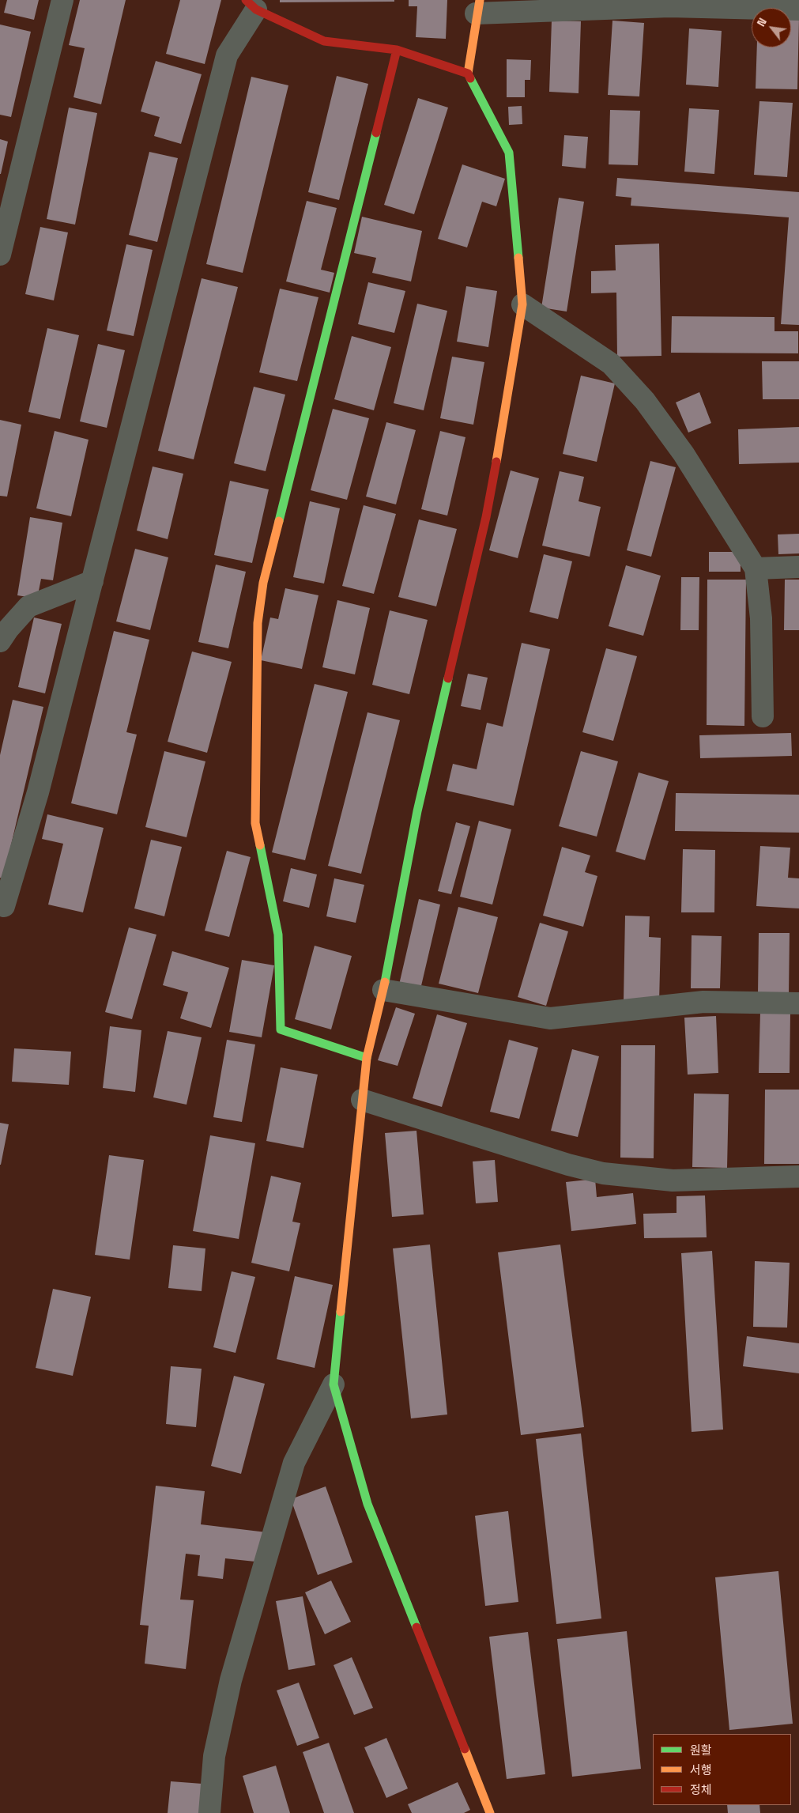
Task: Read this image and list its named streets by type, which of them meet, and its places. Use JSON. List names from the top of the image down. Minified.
{"legend":["원활","서행","정체"],"north":"top left"}
